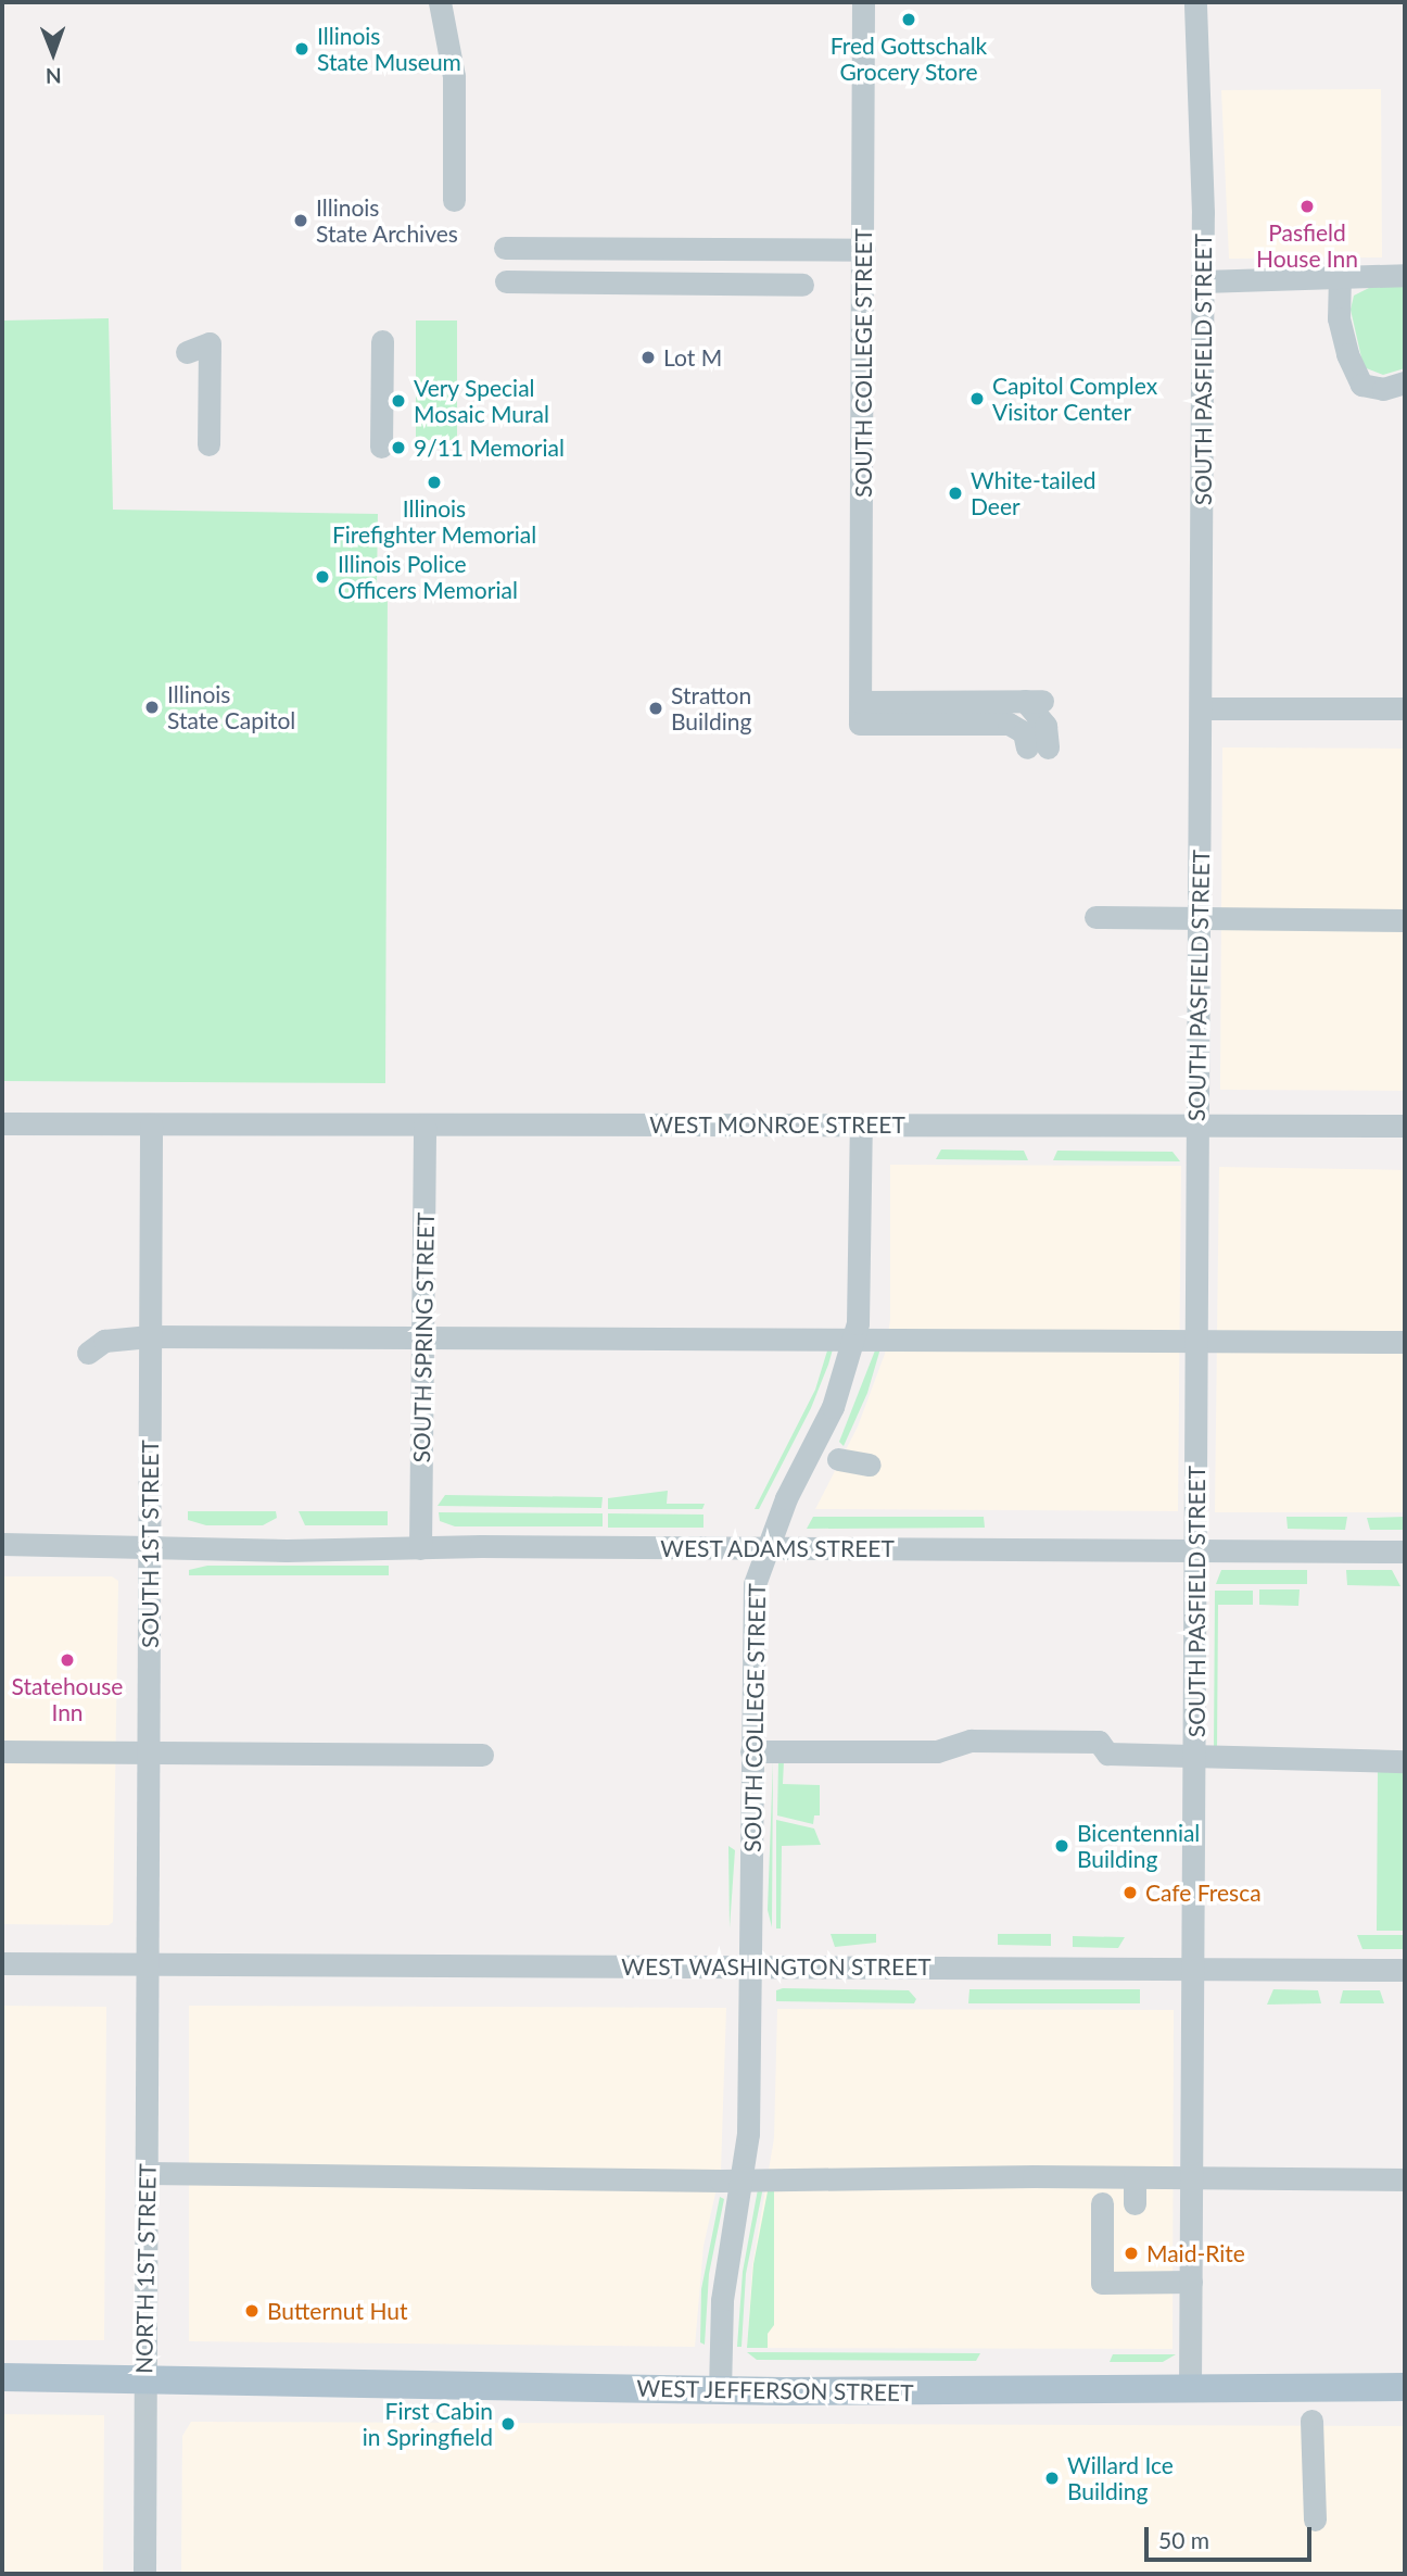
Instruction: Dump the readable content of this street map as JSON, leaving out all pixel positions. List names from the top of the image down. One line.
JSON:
{"streets":{"main road":["WEST JEFFERSON STREET"],"street":["SOUTH COLLEGE STREET","SOUTH PASFIELD STREET","WEST MONROE STREET","SOUTH SPRING STREET","SOUTH 1ST STREET","WEST ADAMS STREET","WEST WASHINGTON STREET","NORTH 1ST STREET"]},"crossings":[["SOUTH COLLEGE STREET","WEST MONROE STREET"],["SOUTH COLLEGE STREET","WEST ADAMS STREET"],["SOUTH COLLEGE STREET","WEST WASHINGTON STREET"],["SOUTH COLLEGE STREET","WEST JEFFERSON STREET"],["SOUTH PASFIELD STREET","WEST MONROE STREET"],["SOUTH PASFIELD STREET","WEST ADAMS STREET"],["SOUTH PASFIELD STREET","WEST WASHINGTON STREET"],["SOUTH PASFIELD STREET","WEST JEFFERSON STREET"],["WEST MONROE STREET","SOUTH SPRING STREET"],["WEST MONROE STREET","SOUTH 1ST STREET"],["SOUTH SPRING STREET","WEST ADAMS STREET"],["SOUTH 1ST STREET","WEST ADAMS STREET"],["SOUTH 1ST STREET","WEST WASHINGTON STREET"],["SOUTH 1ST STREET","NORTH 1ST STREET"],["WEST WASHINGTON STREET","NORTH 1ST STREET"],["NORTH 1ST STREET","WEST JEFFERSON STREET"]],"places":["Fred Gottschalk Grocery Store","Illinois State Museum","Pasfield House Inn","Illinois State Archives","Lot M","Capitol Complex Visitor Center","Very Special Mosaic Mural","9/11 Memorial","Illinois Firefighter Memorial","White-tailed Deer","Illinois Police Officers Memorial","Illinois State Capitol","Stratton Building","Statehouse Inn","Bicentennial Building","Cafe Fresca","Maid-Rite","Butternut Hut","First Cabin in Springfield","Willard Ice Building"],"scale_bar":"50 m","north":"bottom"}
